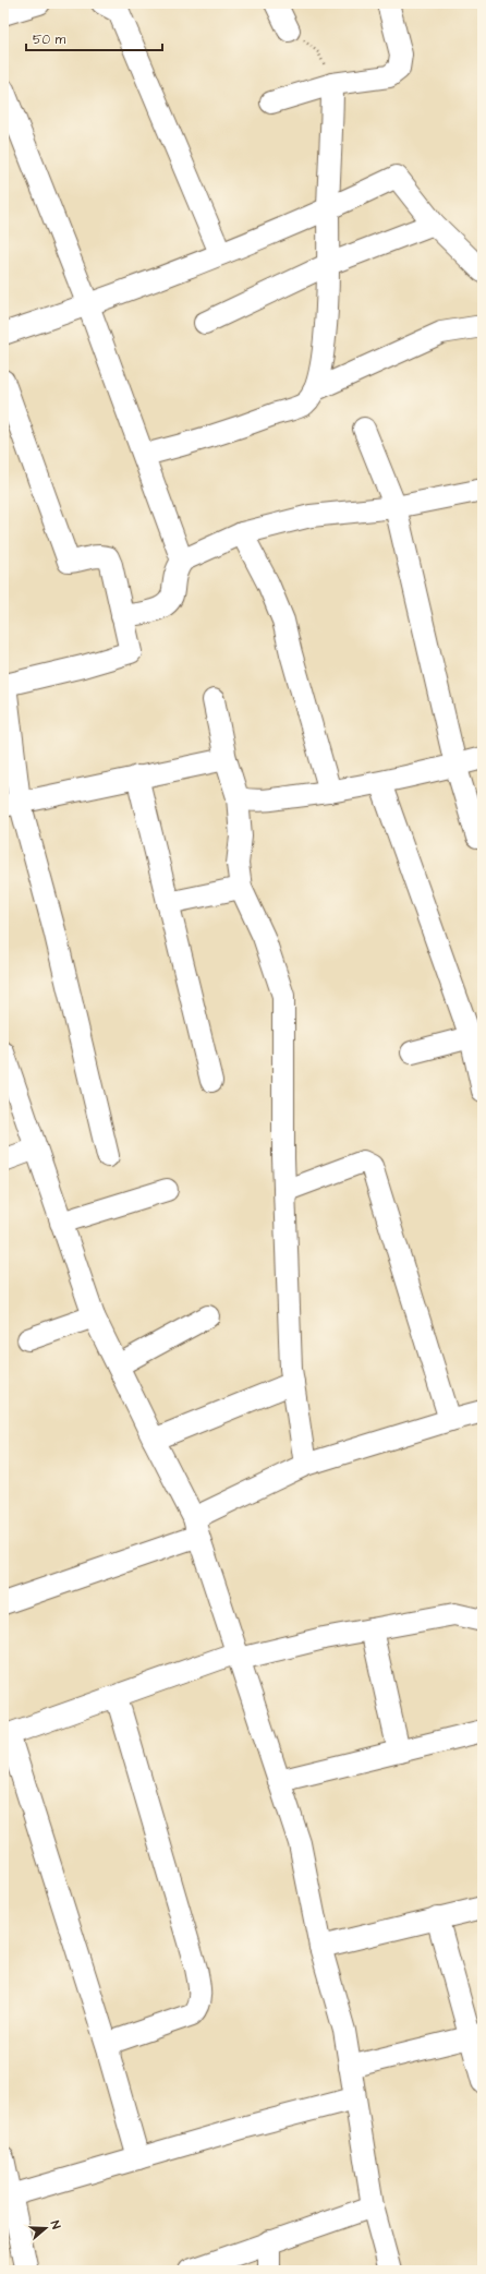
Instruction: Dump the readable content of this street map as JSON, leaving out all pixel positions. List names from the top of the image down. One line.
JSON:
{"scale_bar":"50 m","north":"right"}
